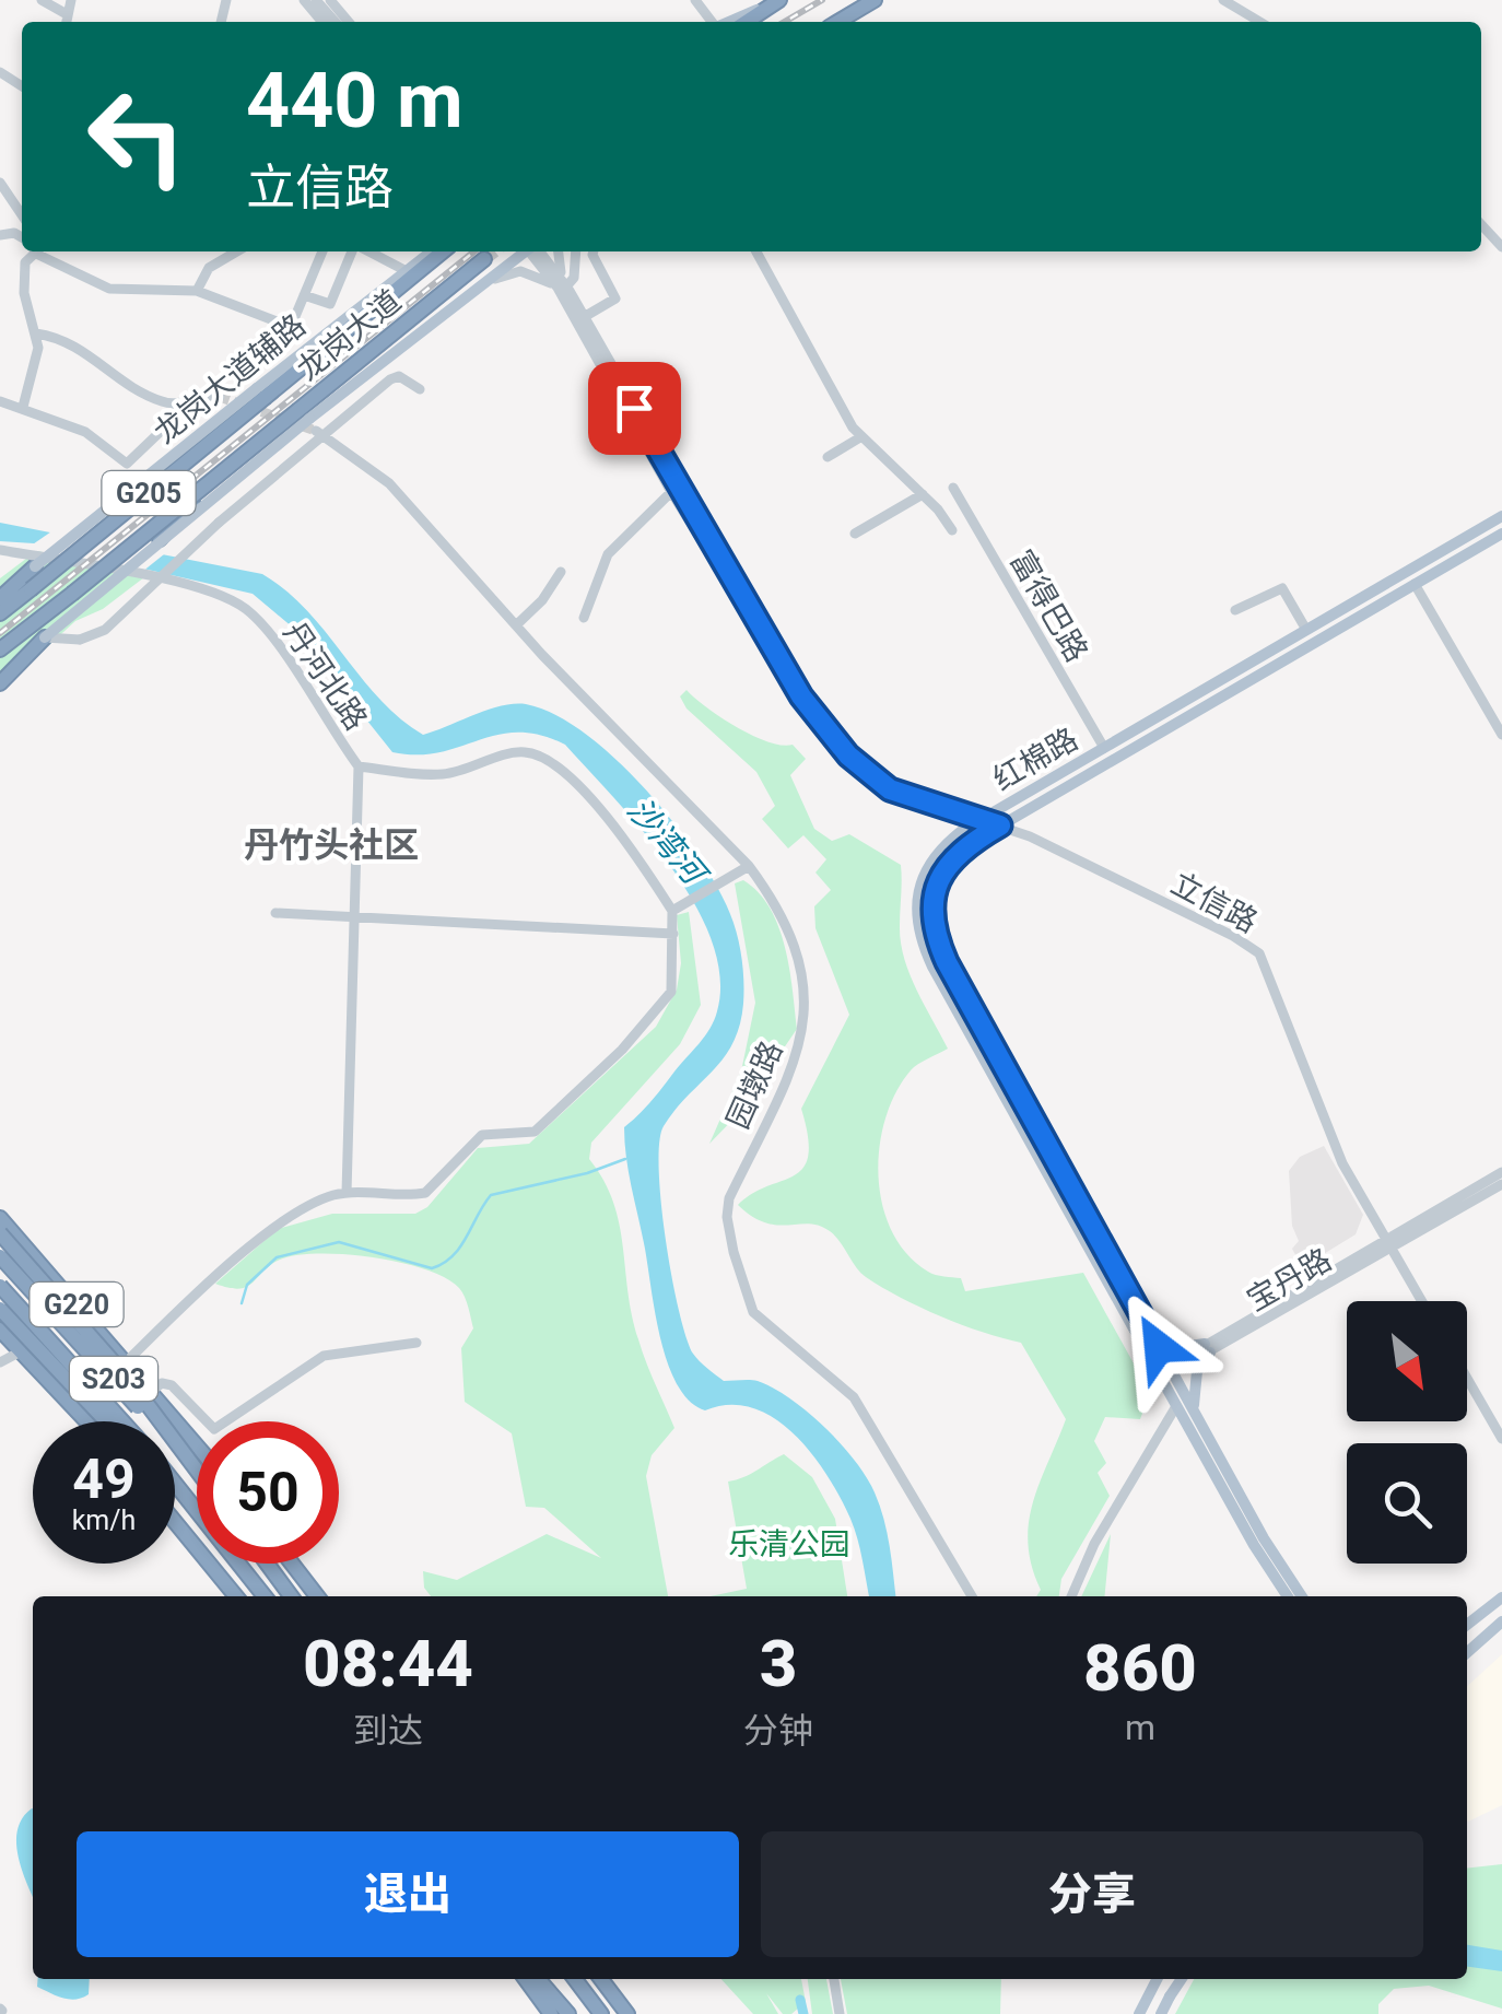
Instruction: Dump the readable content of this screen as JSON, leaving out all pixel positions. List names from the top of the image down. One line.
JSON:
{"streets":{"highway":["龙岗大道","G205","G220","S203"],"main road":["龙岗大道辅路","红棉路"],"street":["富得巴路","丹河北路","立信路","园墩路","宝丹路"]},"crossings":[["龙岗大道","龙岗大道辅路"],["龙岗大道","G205"],["龙岗大道","园墩路"],["龙岗大道辅路","G205"],["G205","园墩路"],["富得巴路","红棉路"],["红棉路","立信路"],["红棉路","宝丹路"],["立信路","宝丹路"]],"districts":["丹竹头社区"],"water":["沙湾河"],"parks":["乐清公园"],"north":"bottom right","page":{"turn":["440 m","立信路"],"speed":"49 km/h","limit":"50","eta":["08:44","到达","3","分钟","860","m"],"buttons":["退出","分享"]}}
